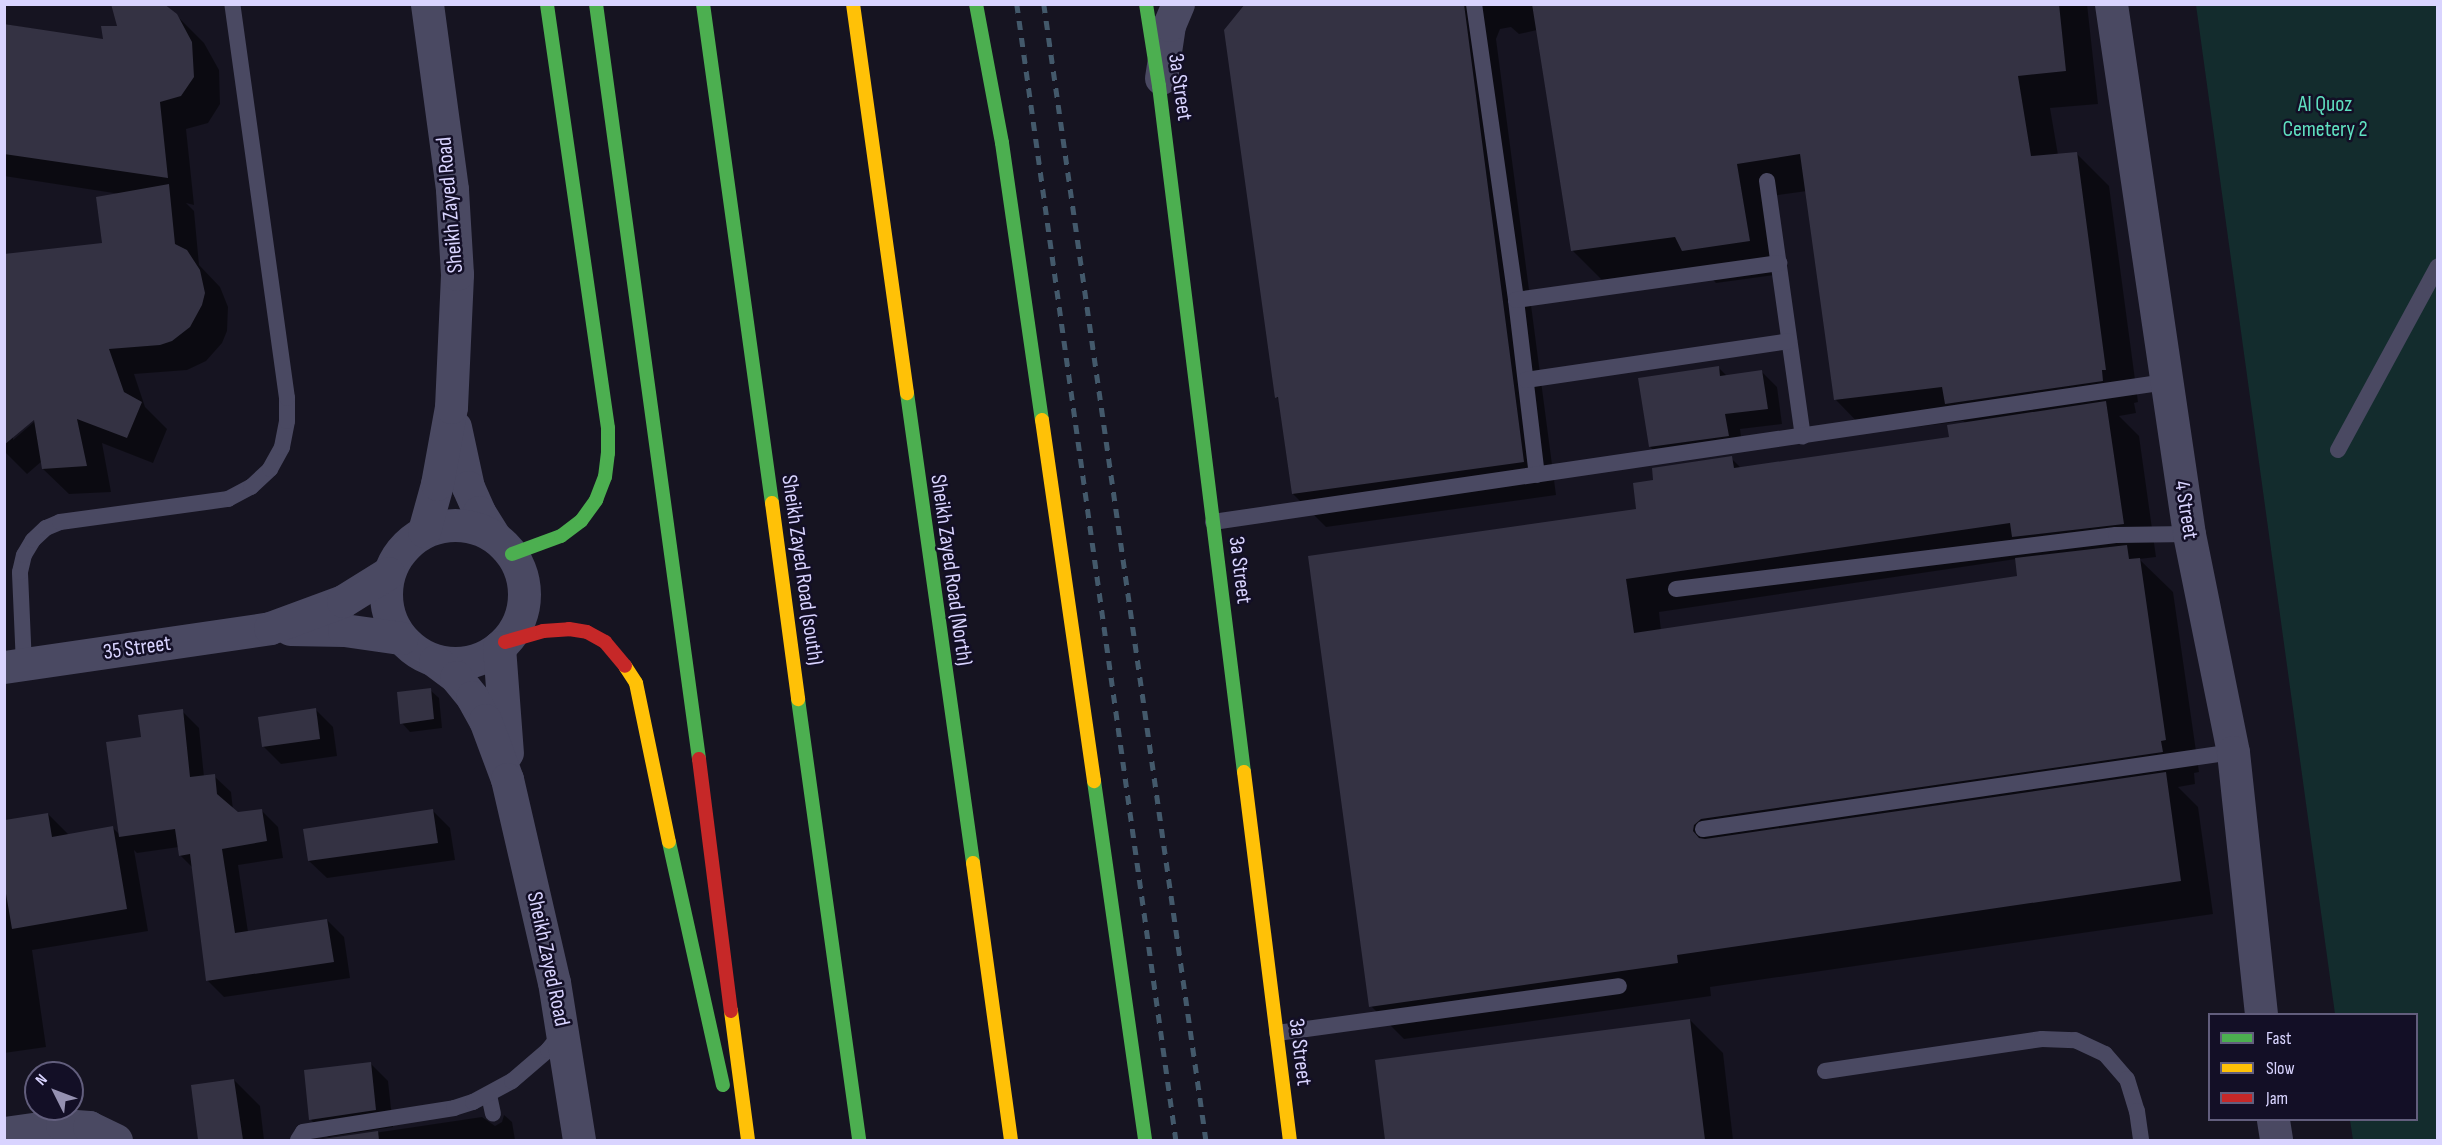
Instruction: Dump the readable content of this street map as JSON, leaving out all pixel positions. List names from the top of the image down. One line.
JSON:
{"streets":{"main road":["3a Street","Sheikh Zayed Road (south)","Sheikh Zayed Road (North)"],"street":["Sheikh Zayed Road","4 Street","35 Street"]},"crossings":[["Sheikh Zayed Road","35 Street"]],"parks":["Al Quoz Cemetery 2"],"legend":["Fast","Slow","Jam"],"north":"top left"}
